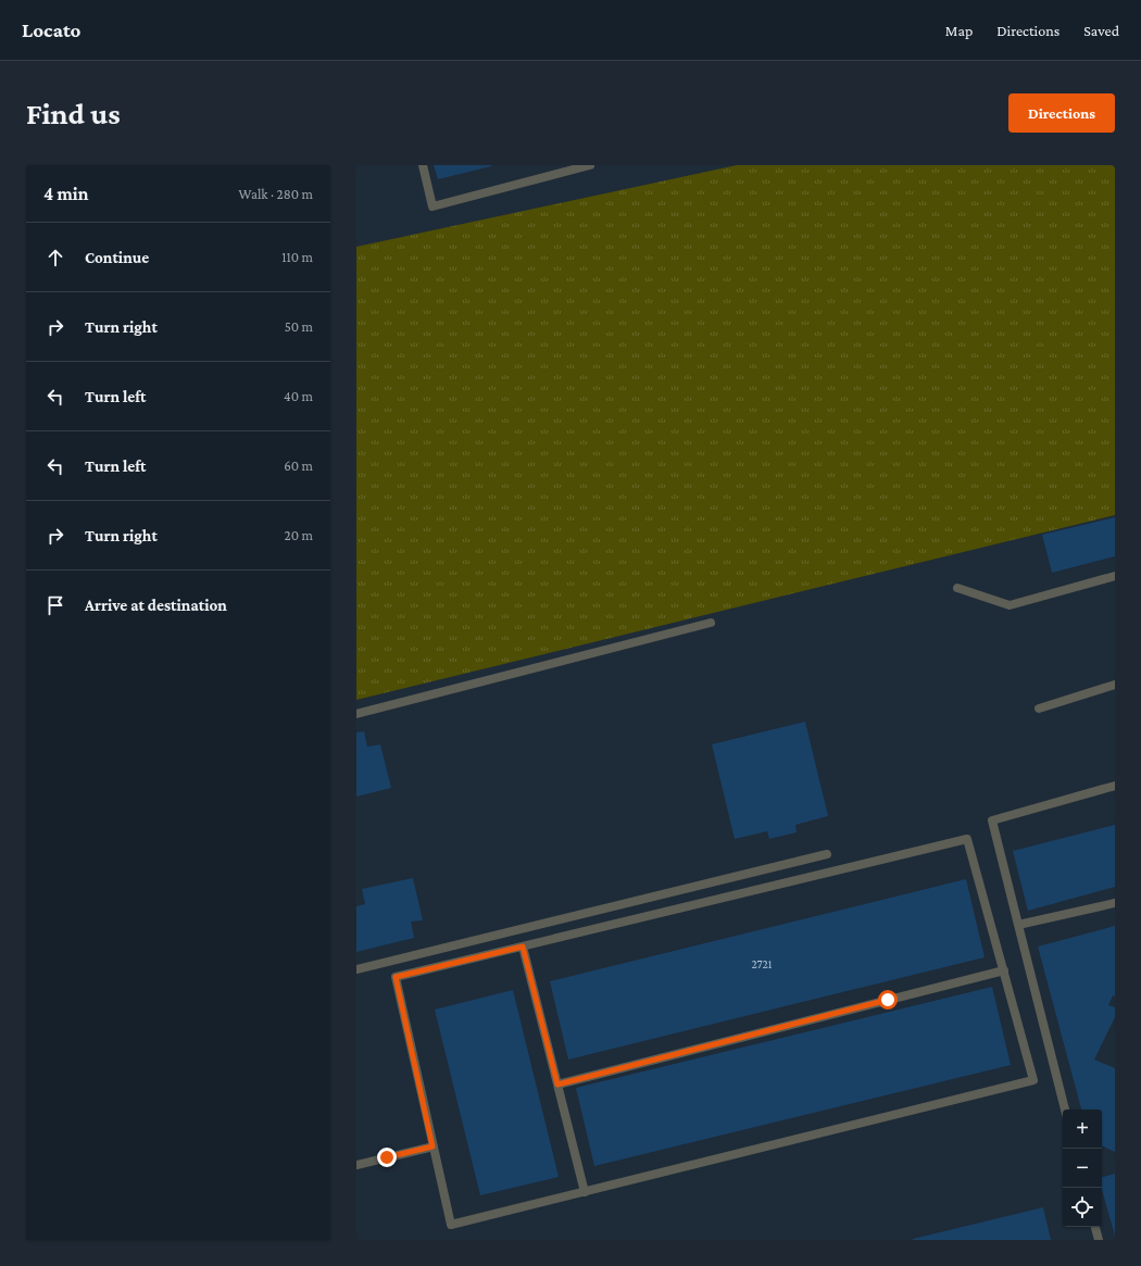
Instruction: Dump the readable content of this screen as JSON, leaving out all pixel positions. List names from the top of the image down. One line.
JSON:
{"house_numbers":["2721"],"page":{"header":"Locato","nav":["Map","Directions","Saved"],"buttons":"Directions","title":"Find us","heading":["4 min","Walk · 280 m"],"list":[["Continue","110 m"],["Turn right","50 m"],["Turn left","40 m"],["Turn left","60 m"],["Turn right","20 m"],"Arrive at destination"],"map_buttons":["+","−"]}}
